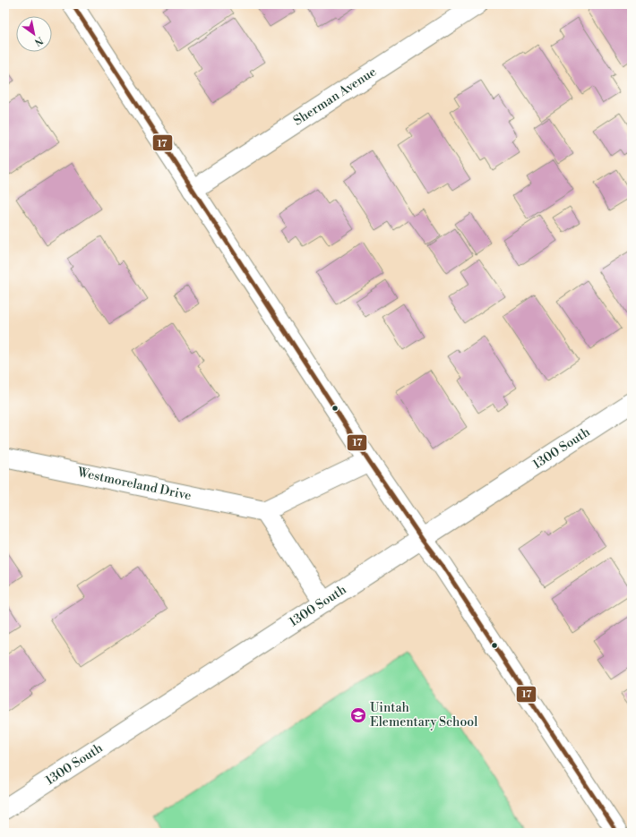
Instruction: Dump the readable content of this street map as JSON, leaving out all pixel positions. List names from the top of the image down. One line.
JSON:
{"streets":{"street":["Sherman Avenue","1300 South","Westmoreland Drive"]},"places":{"school or university":["Uintah Elementary School"]},"lines":["transit line 17"],"north":"bottom right"}
